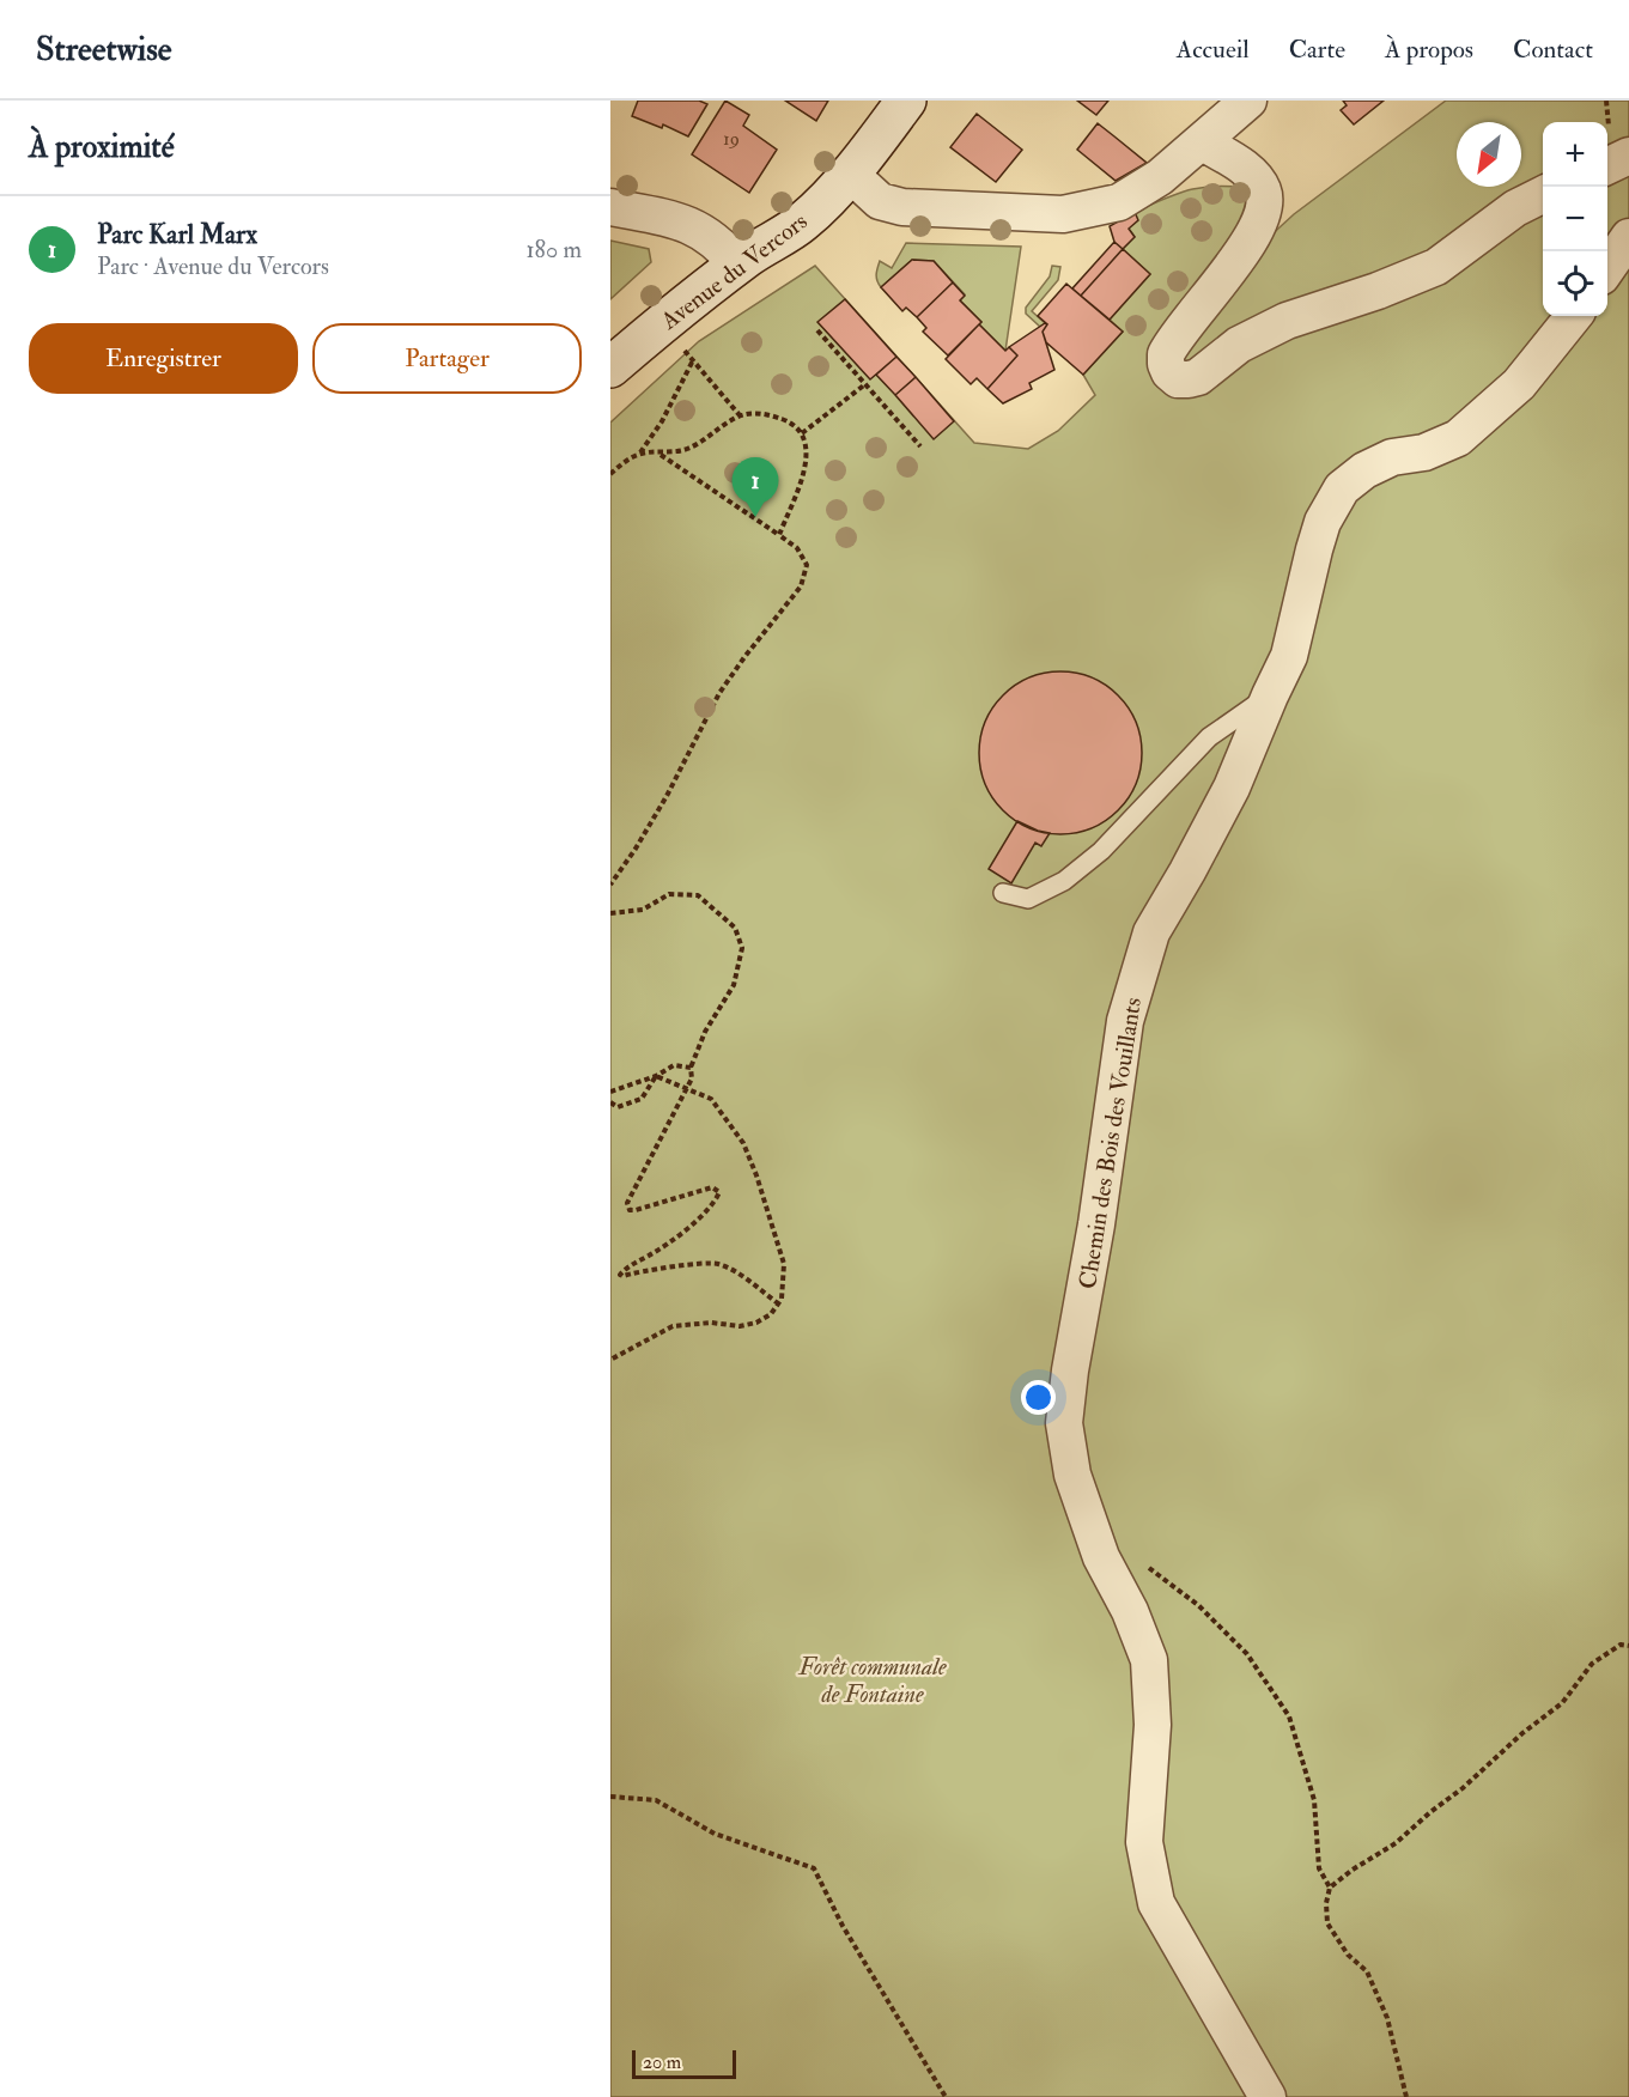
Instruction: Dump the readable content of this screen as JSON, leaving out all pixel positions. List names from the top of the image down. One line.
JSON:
{"streets":{"street":["Avenue du Vercors","Chemin des Bois des Vouillants"]},"parks":["Forêt communale de Fontaine"],"house_numbers":["19"],"scale_bar":"20 m","north":"bottom left","page":{"header":"Streetwise","nav":["Accueil","Carte","À propos","Contact"],"heading":"À proximité","map_buttons":["+","−"],"list":[{"mark":"1","name":"Parc Karl Marx","note":"Parc · Avenue du Vercors","value":"180 m"}],"buttons":["Enregistrer","Partager"],"pins":"1","scale":"20 m"}}
